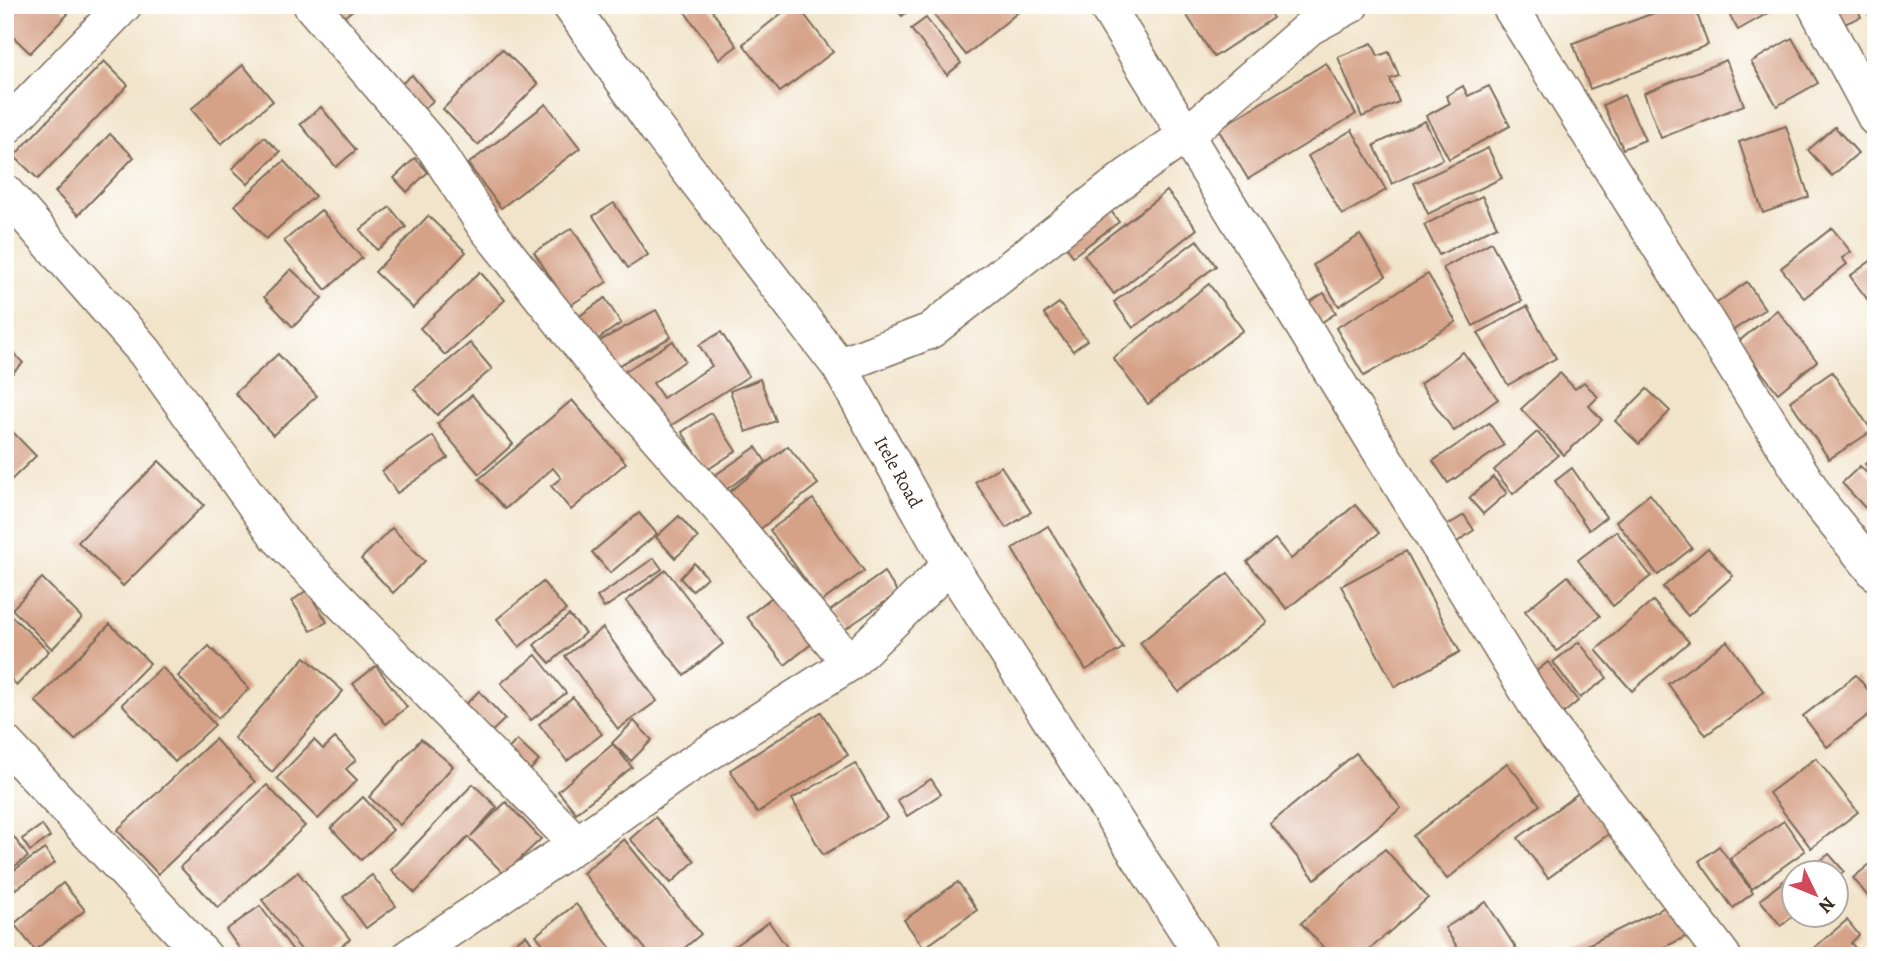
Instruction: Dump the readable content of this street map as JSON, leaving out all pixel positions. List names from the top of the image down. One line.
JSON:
{"streets":{"street":["Itele Road"]},"north":"bottom right"}
